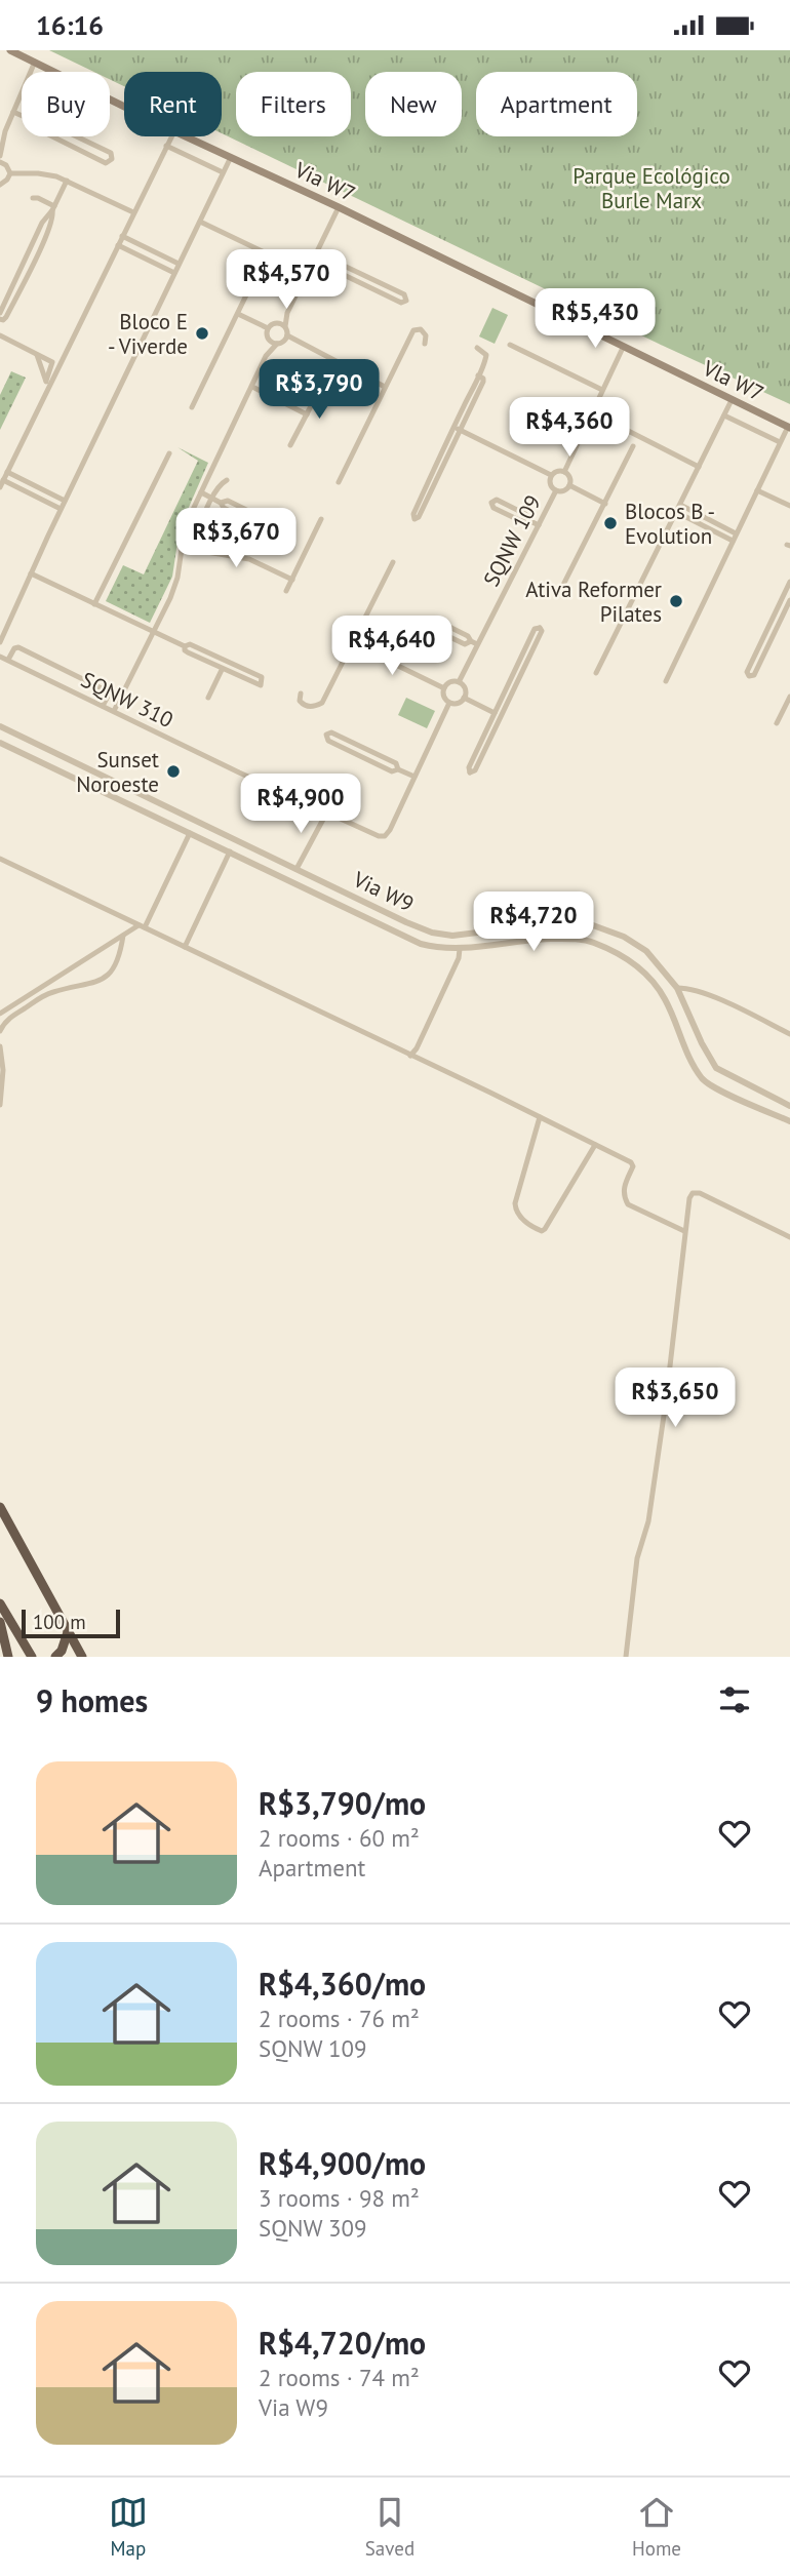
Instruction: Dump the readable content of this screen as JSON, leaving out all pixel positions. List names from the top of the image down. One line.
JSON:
{"streets":{"main road":["Via W7","Vla W7"],"street":["SQNW 109","SQNW 310","Via W9"]},"crossings":[["Via W7","Vla W7"]],"parks":["Parque Ecológico Burle Marx"],"places":["Bloco E - Viverde","Blocos B - Evolution","Ativa Reformer Pilates","Sunset Noroeste"],"scale_bar":"100 m","page":{"status":"16:16","chip":["Buy","Rent","Filters","New","Apartment"],"price":["R$4,570","R$5,430","R$3,790","R$4,360","R$3,670","R$4,640","R$4,900","R$4,720","R$3,650"],"scale":"100 m","heading":"9 homes","list":[{"name":"R$3,790/mo","note":"2 rooms · 60 m² · Apartment"},{"name":"R$4,360/mo","note":"2 rooms · 76 m² · SQNW 109"},{"name":"R$4,900/mo","note":"3 rooms · 98 m² · SQNW 309"},{"name":"R$4,720/mo","note":"2 rooms · 74 m² · Via W9"}],"tabs":["Map","Saved","Home"]}}
